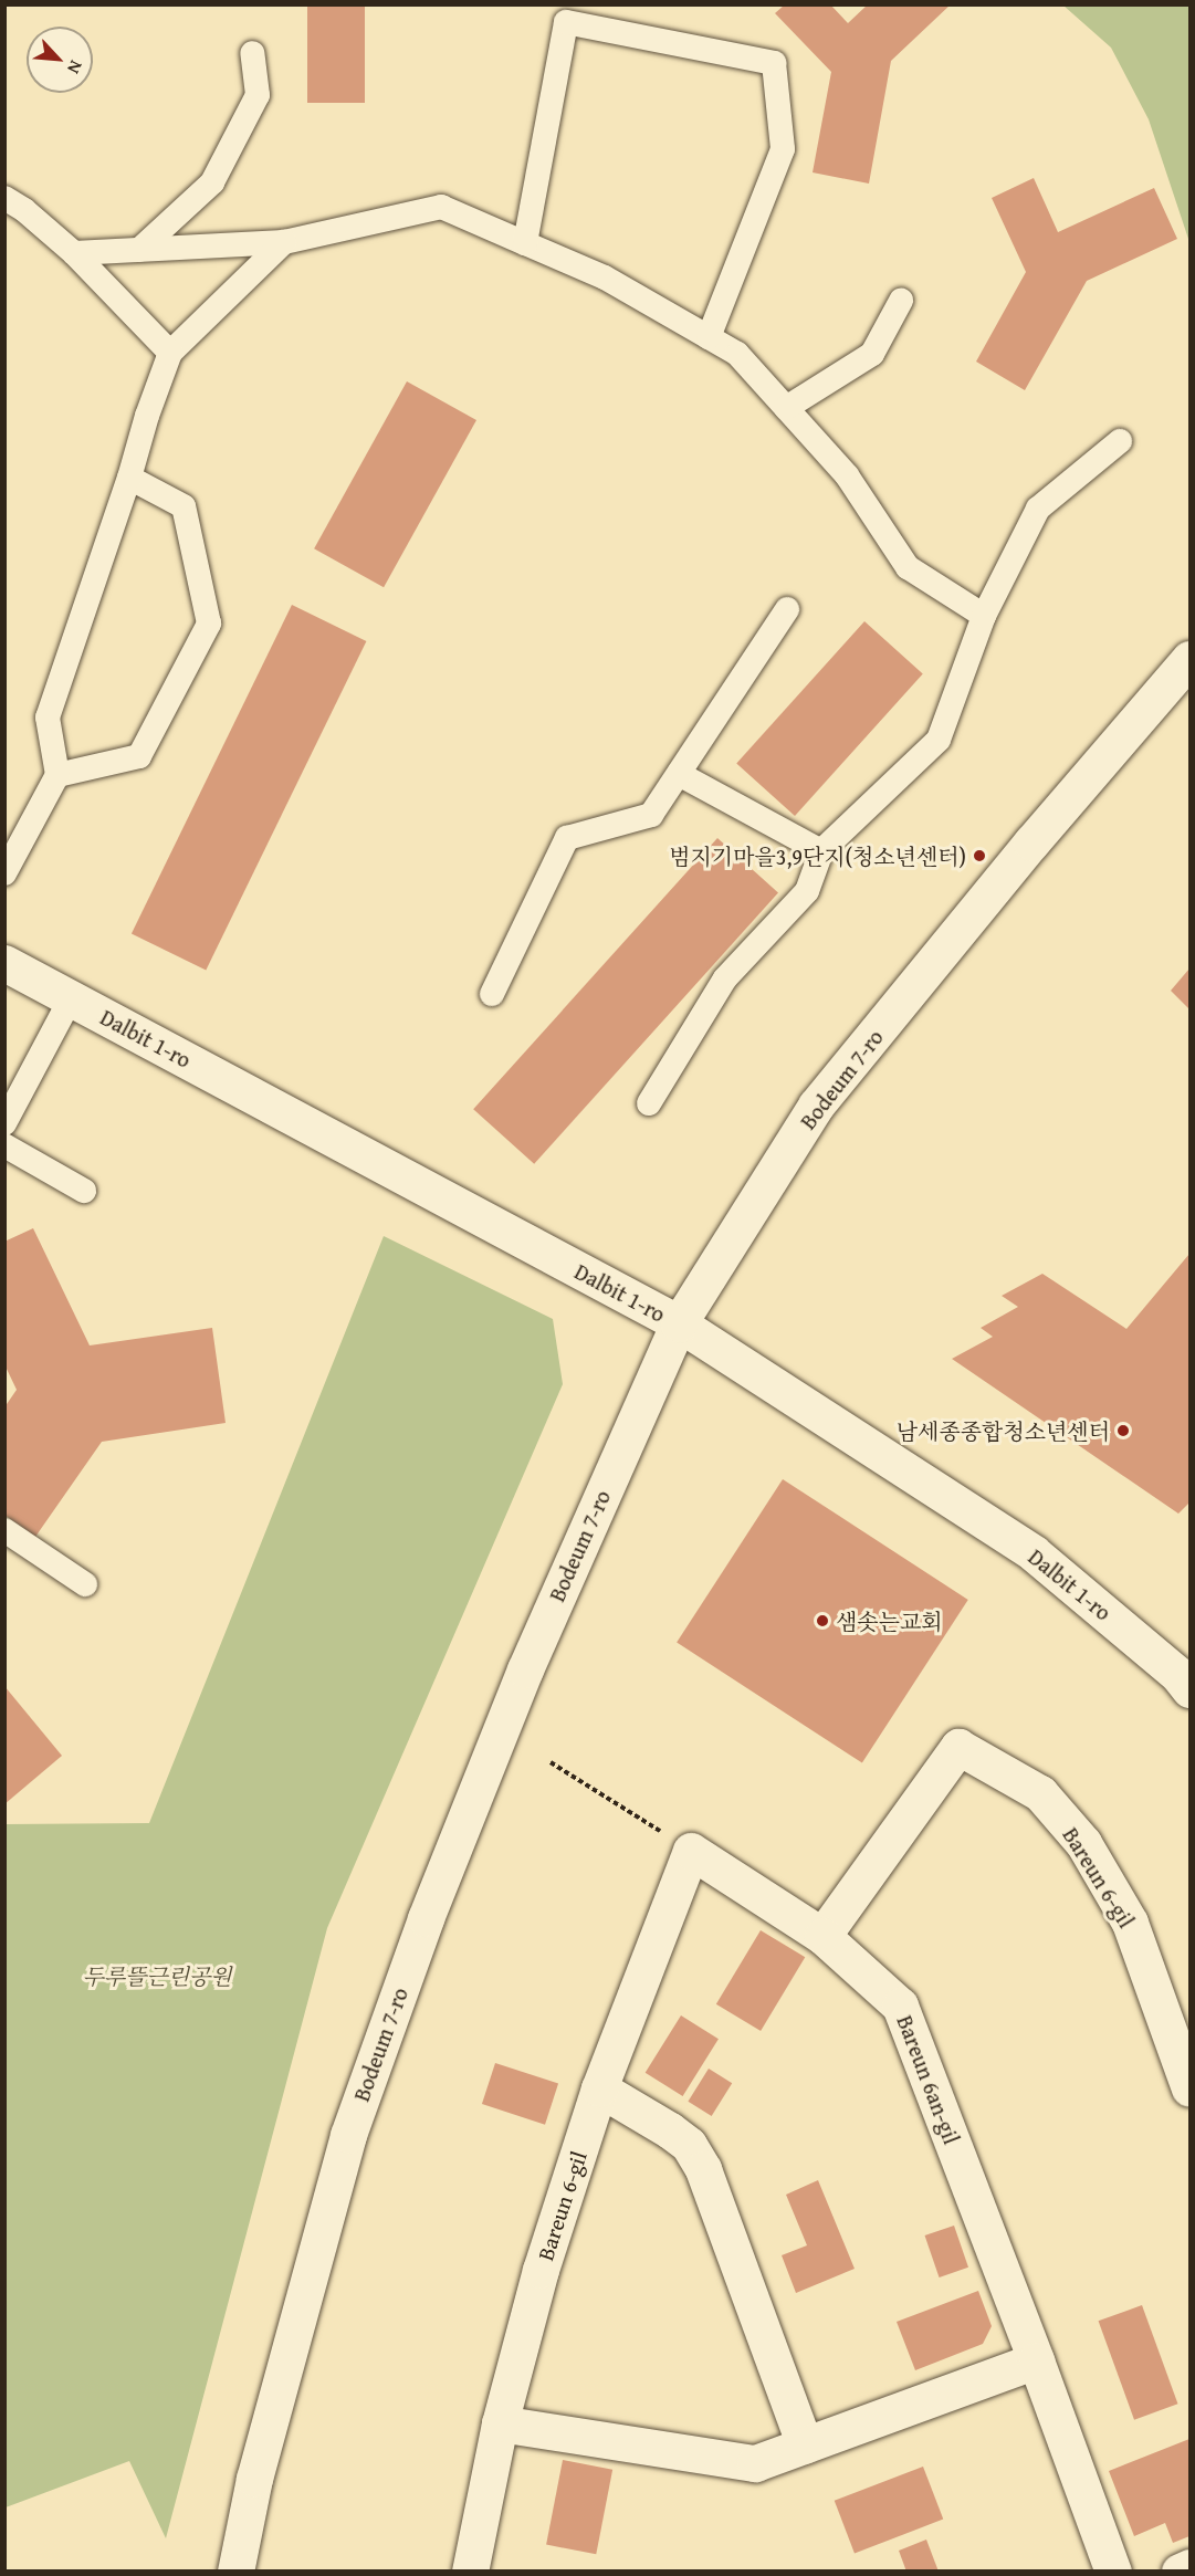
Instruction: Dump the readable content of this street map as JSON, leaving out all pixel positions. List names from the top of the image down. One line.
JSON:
{"streets":{"street":["Dalbit 1-ro","Bodeum 7-ro","Bareun 6-gil","Bareun 6an-gil"]},"crossings":[["Dalbit 1-ro","Bodeum 7-ro"],["Bareun 6-gil","Bareun 6an-gil"]],"parks":["두루뜰근린공원"],"places":["범지기마을3,9단지(청소년센터)","남세종종합청소년센터","샘솟는교회"],"north":"bottom right"}
